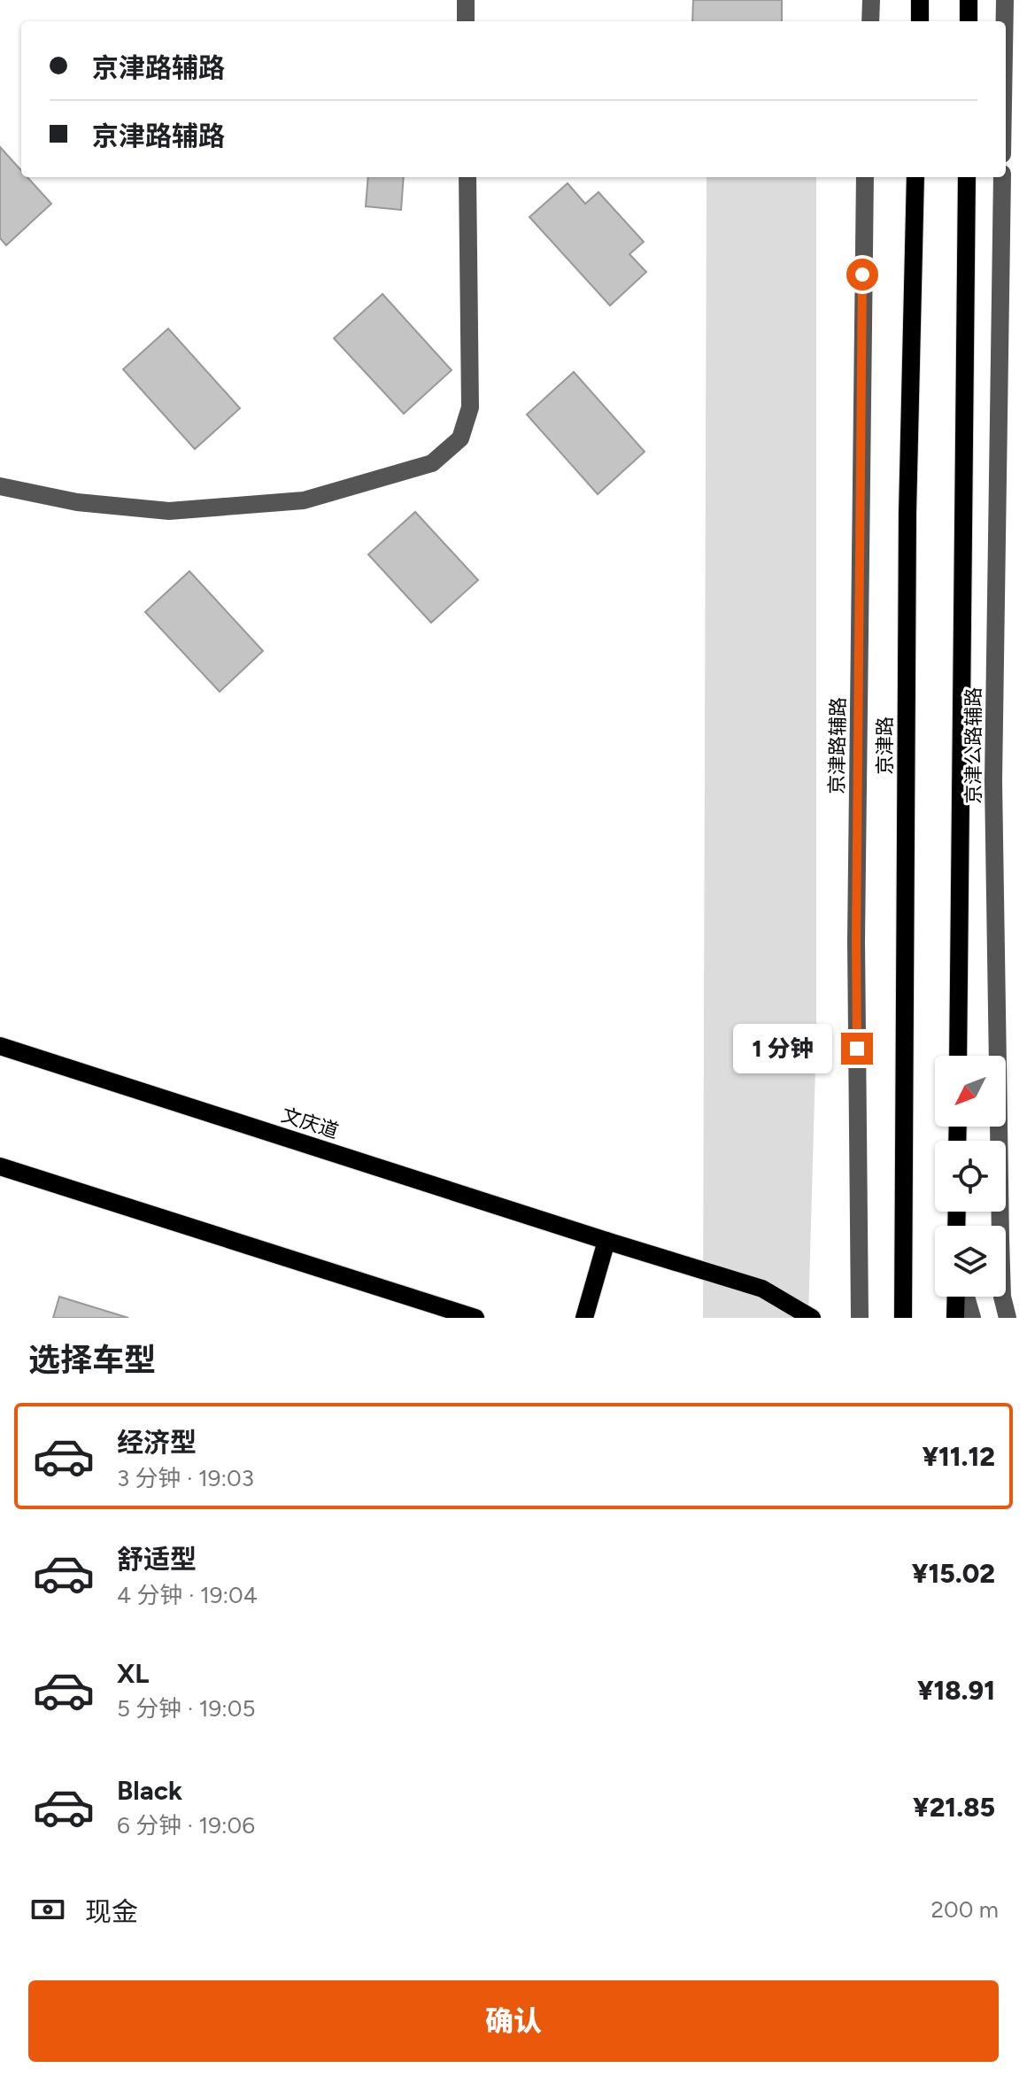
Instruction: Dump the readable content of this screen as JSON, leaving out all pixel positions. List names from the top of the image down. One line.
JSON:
{"streets":{"main road":["京津路","文庆道"],"street":["京津路辅路","京津公路辅路"]},"north":"bottom left","page":{"banner":["京津路辅路","京津路辅路"],"bubble":"1 分钟","heading":"选择车型","list":[{"name":"经济型","note":"3 分钟 · 19:03","value":"¥11.12"},{"name":"舒适型","note":"4 分钟 · 19:04","value":"¥15.02"},{"name":"XL","note":"5 分钟 · 19:05","value":"¥18.91"},{"name":"Black","note":"6 分钟 · 19:06","value":"¥21.85"}],"pay":["现金","200 m"],"buttons":"确认"}}
